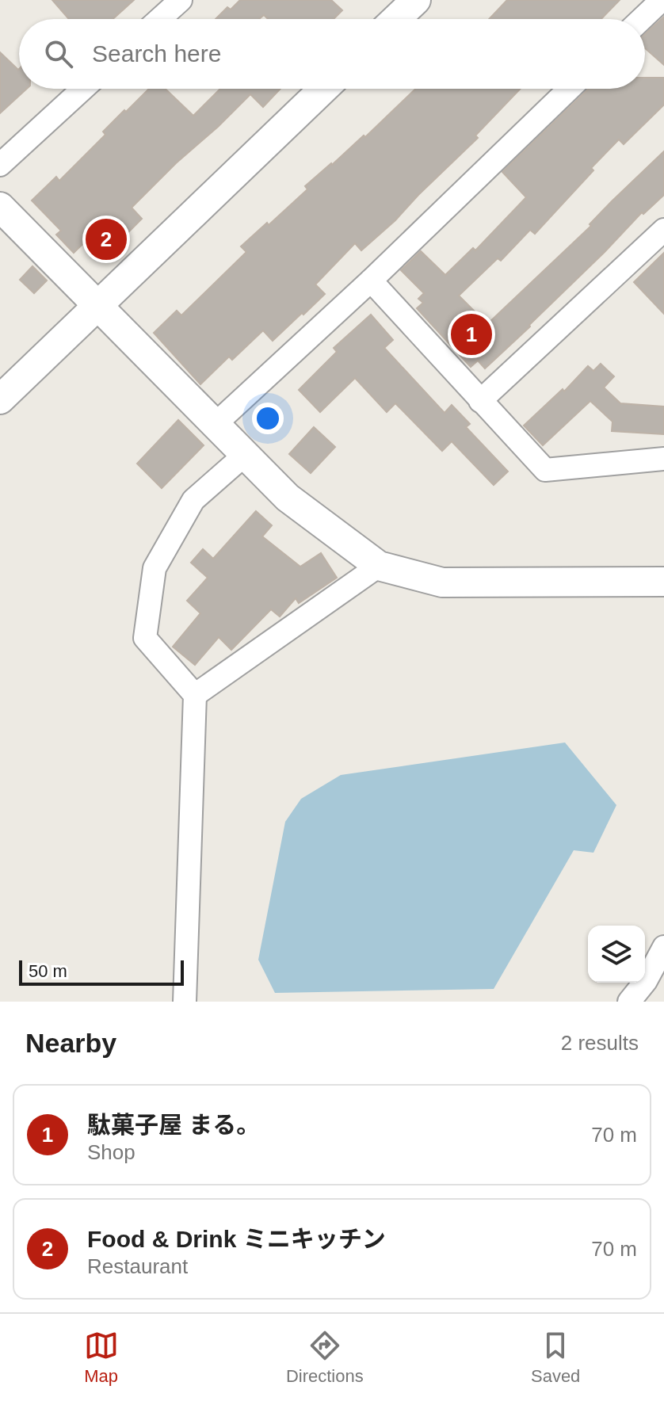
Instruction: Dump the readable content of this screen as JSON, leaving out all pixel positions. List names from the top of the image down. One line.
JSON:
{"scale_bar":"50 m","page":{"search":"Search here","pins":["2","1"],"scale":"50 m","heading":["Nearby","2 results"],"list":[{"mark":"1","name":"駄菓子屋 まる。","note":"Shop","value":"70 m"},{"mark":"2","name":"Food & Drink ミニキッチン","note":"Restaurant","value":"70 m"}],"nav":["Map","Directions","Saved"]}}
